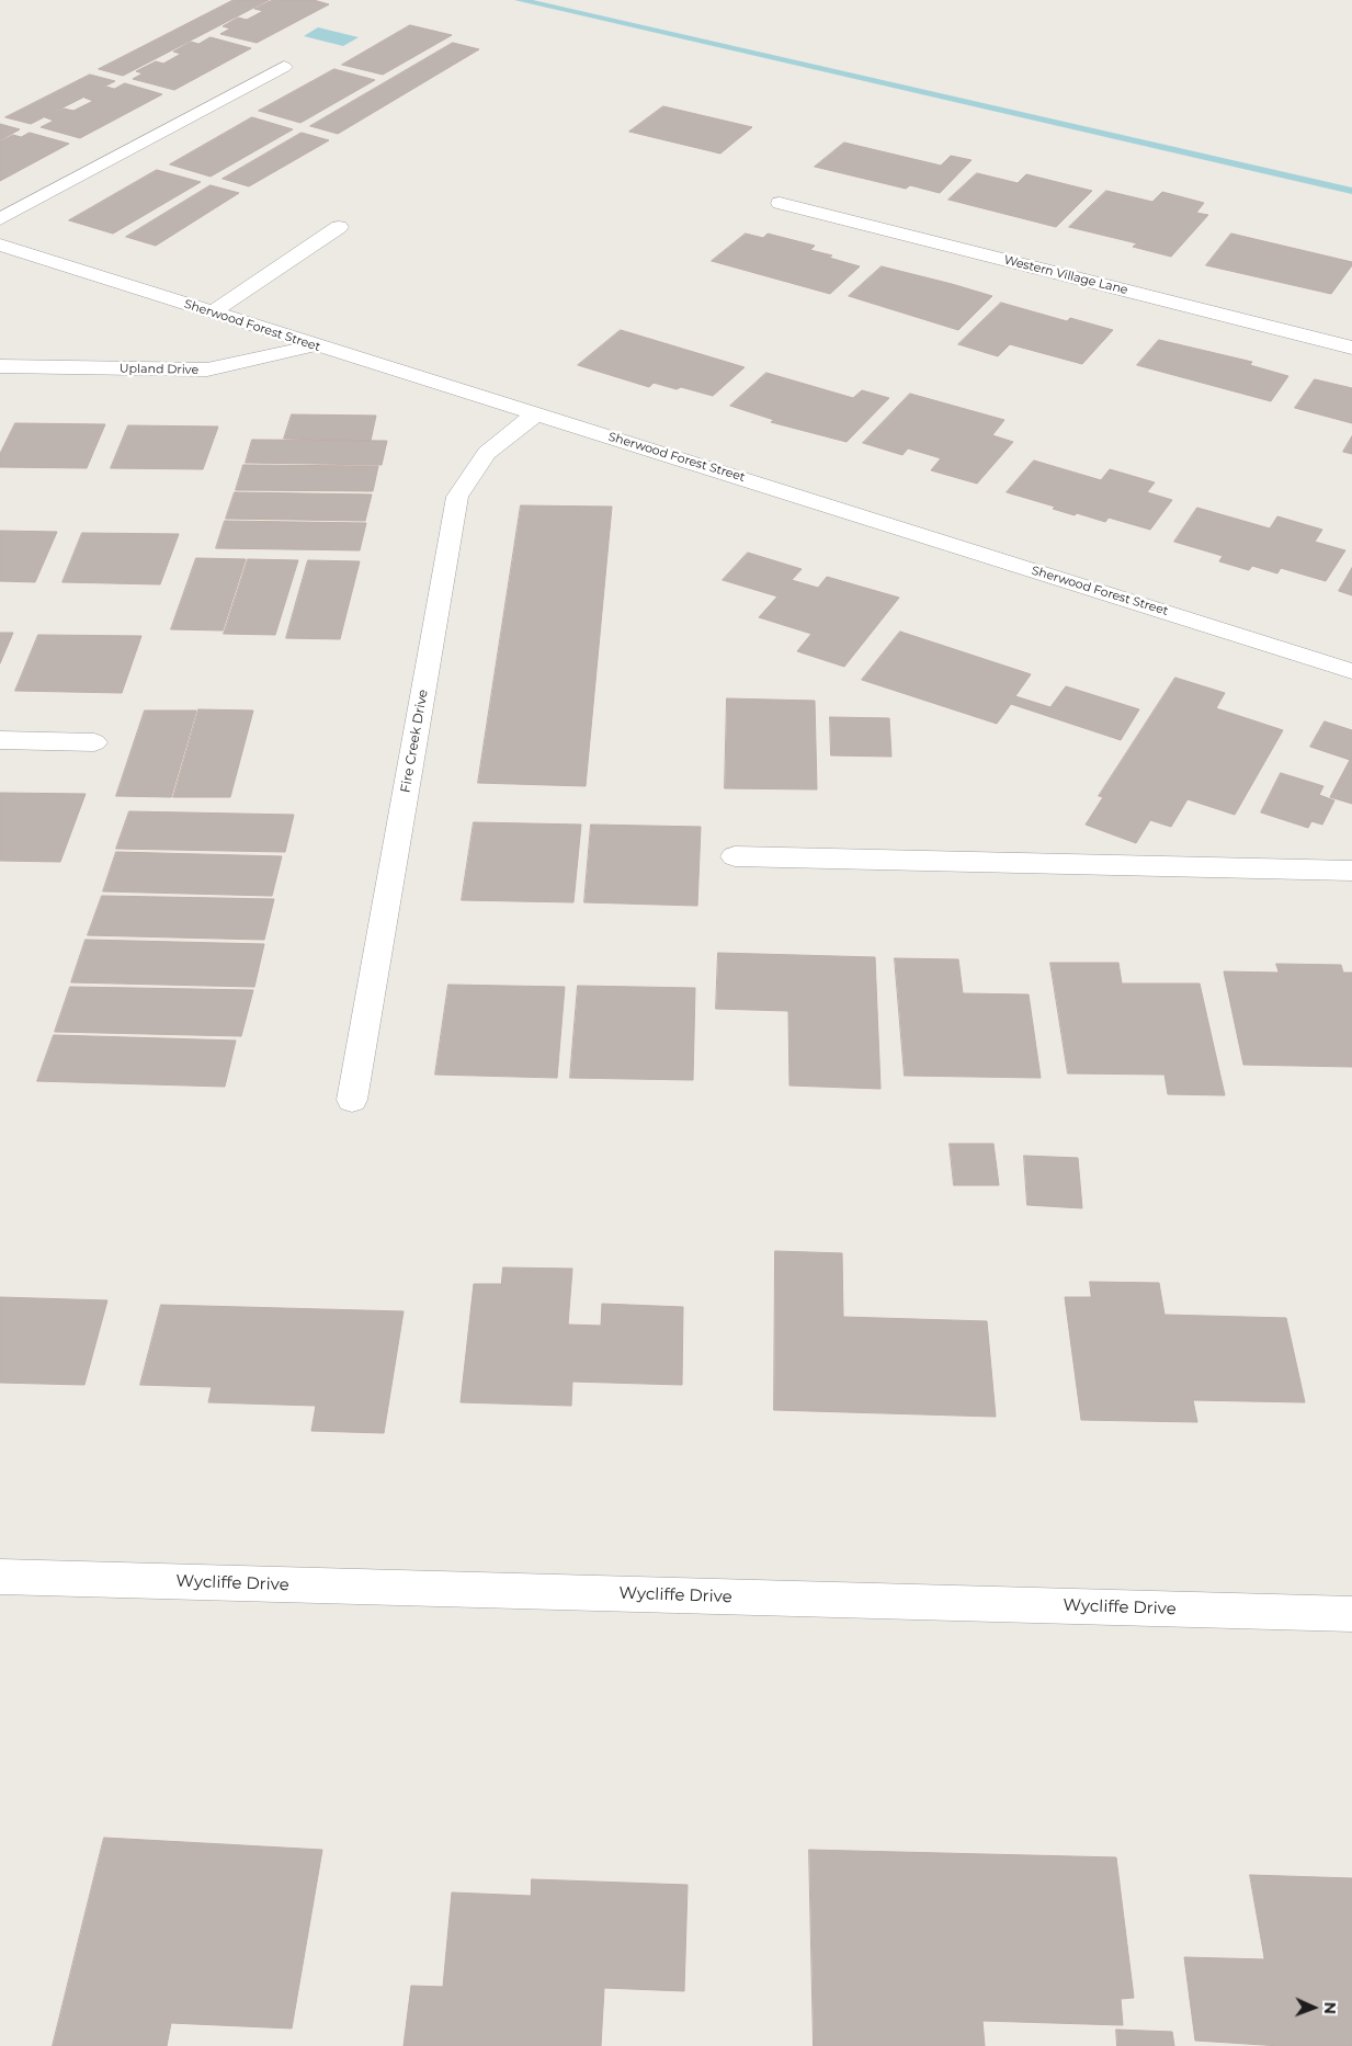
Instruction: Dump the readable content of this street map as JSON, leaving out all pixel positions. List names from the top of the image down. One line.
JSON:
{"streets":{"street":["Western Village Lane","Sherwood Forest Street","Upland Drive","Fire Creek Drive","Wycliffe Drive"]},"crossings":[["Sherwood Forest Street","Upland Drive"],["Sherwood Forest Street","Fire Creek Drive"]],"north":"right"}
